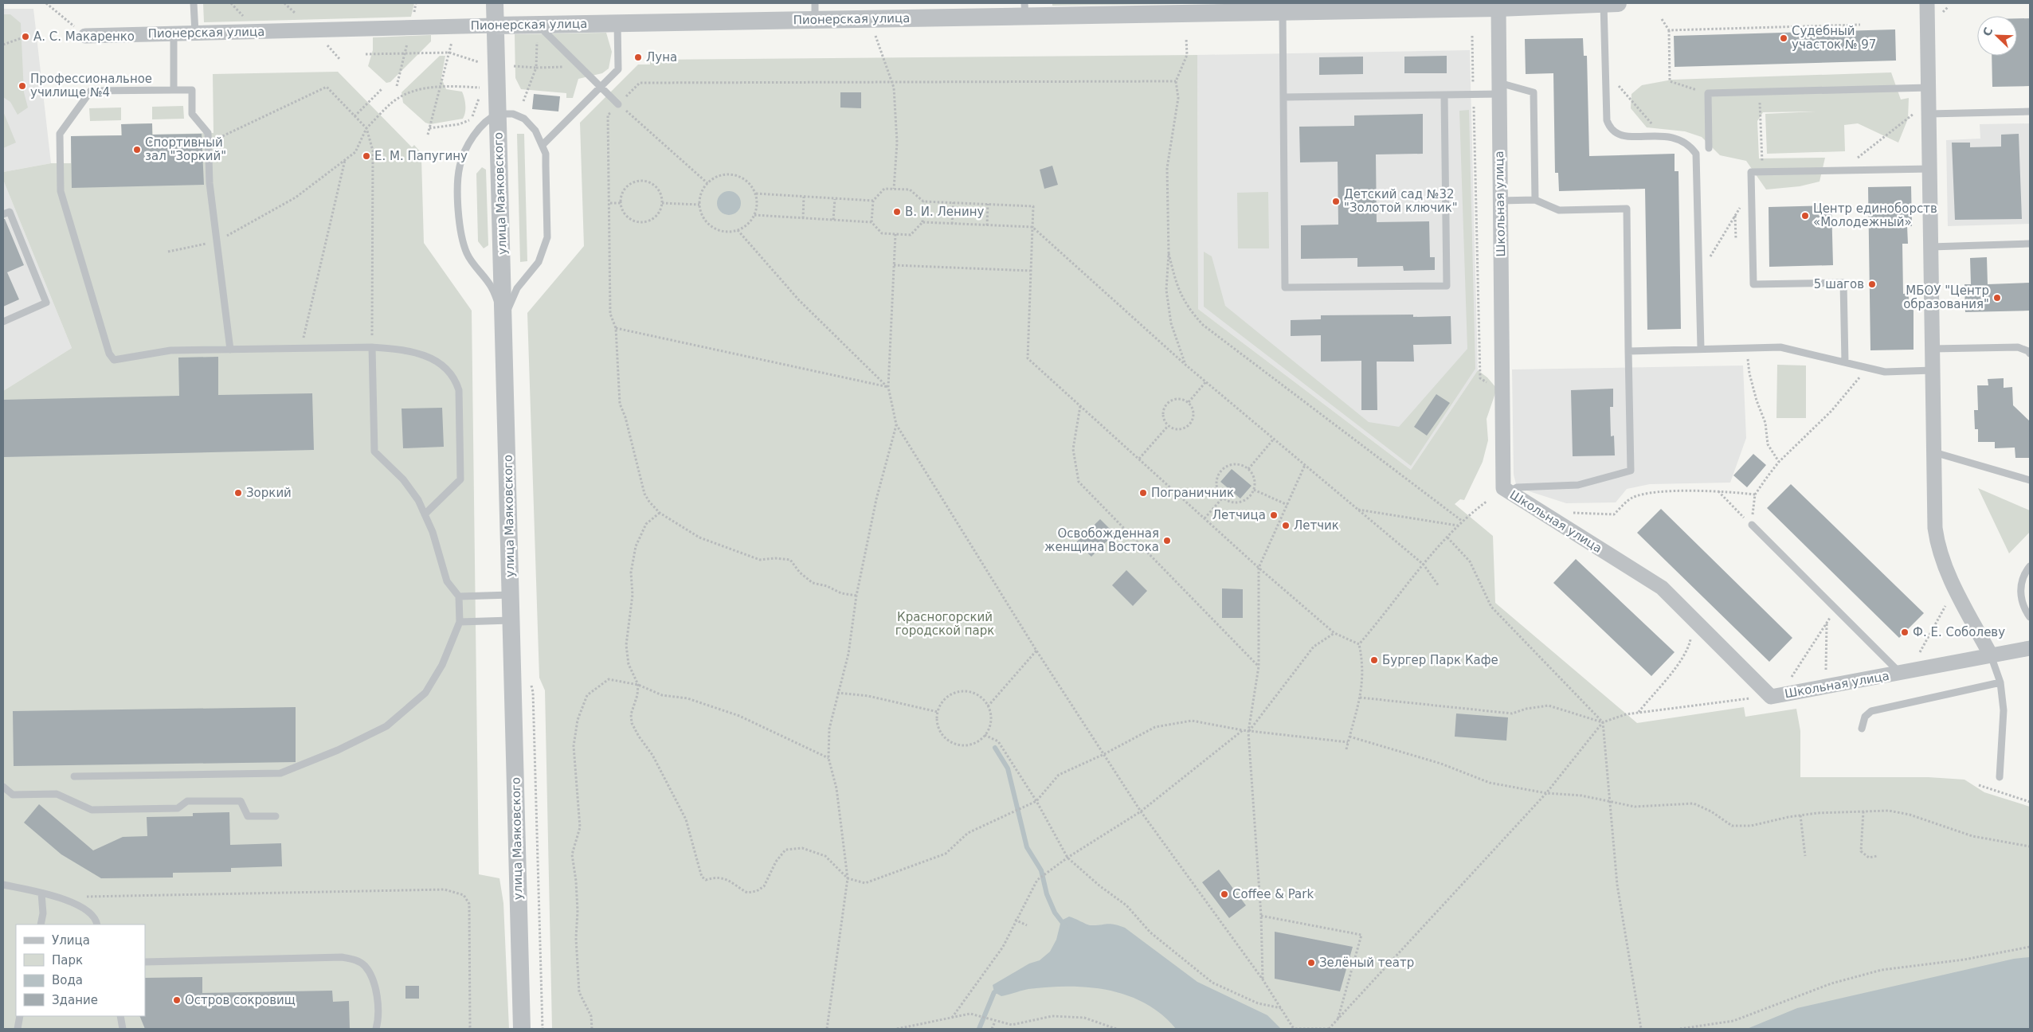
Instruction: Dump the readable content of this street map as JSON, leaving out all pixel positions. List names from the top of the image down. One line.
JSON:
{"streets":{"street":["Пионерская улица","улица Маяковского","Школьная улица"]},"crossings":[["Пионерская улица","улица Маяковского"],["Пионерская улица","Школьная улица"]],"parks":["Красногорский городской парк"],"places":["А. С. Макаренко","Судебный участок № 97","Луна","Профессиональное училище №4","Спортивный зал \"Зоркий\"","Е. М. Папугину","Детский сад №32 \"Золотой ключик\"","В. И. Ленину","Центр единоборств «Молодежный»","5 шагов","МБОУ \"Центр образования\"","Зоркий","Пограничник","Летчица","Летчик","Освобожденная женщина Востока","Ф. Е. Соболеву","Бургер Парк Кафе","Coffee & Park","Зелёный театр","Остров сокровищ"],"legend":["Улица","Парк","Вода","Здание"],"north":"top left"}
